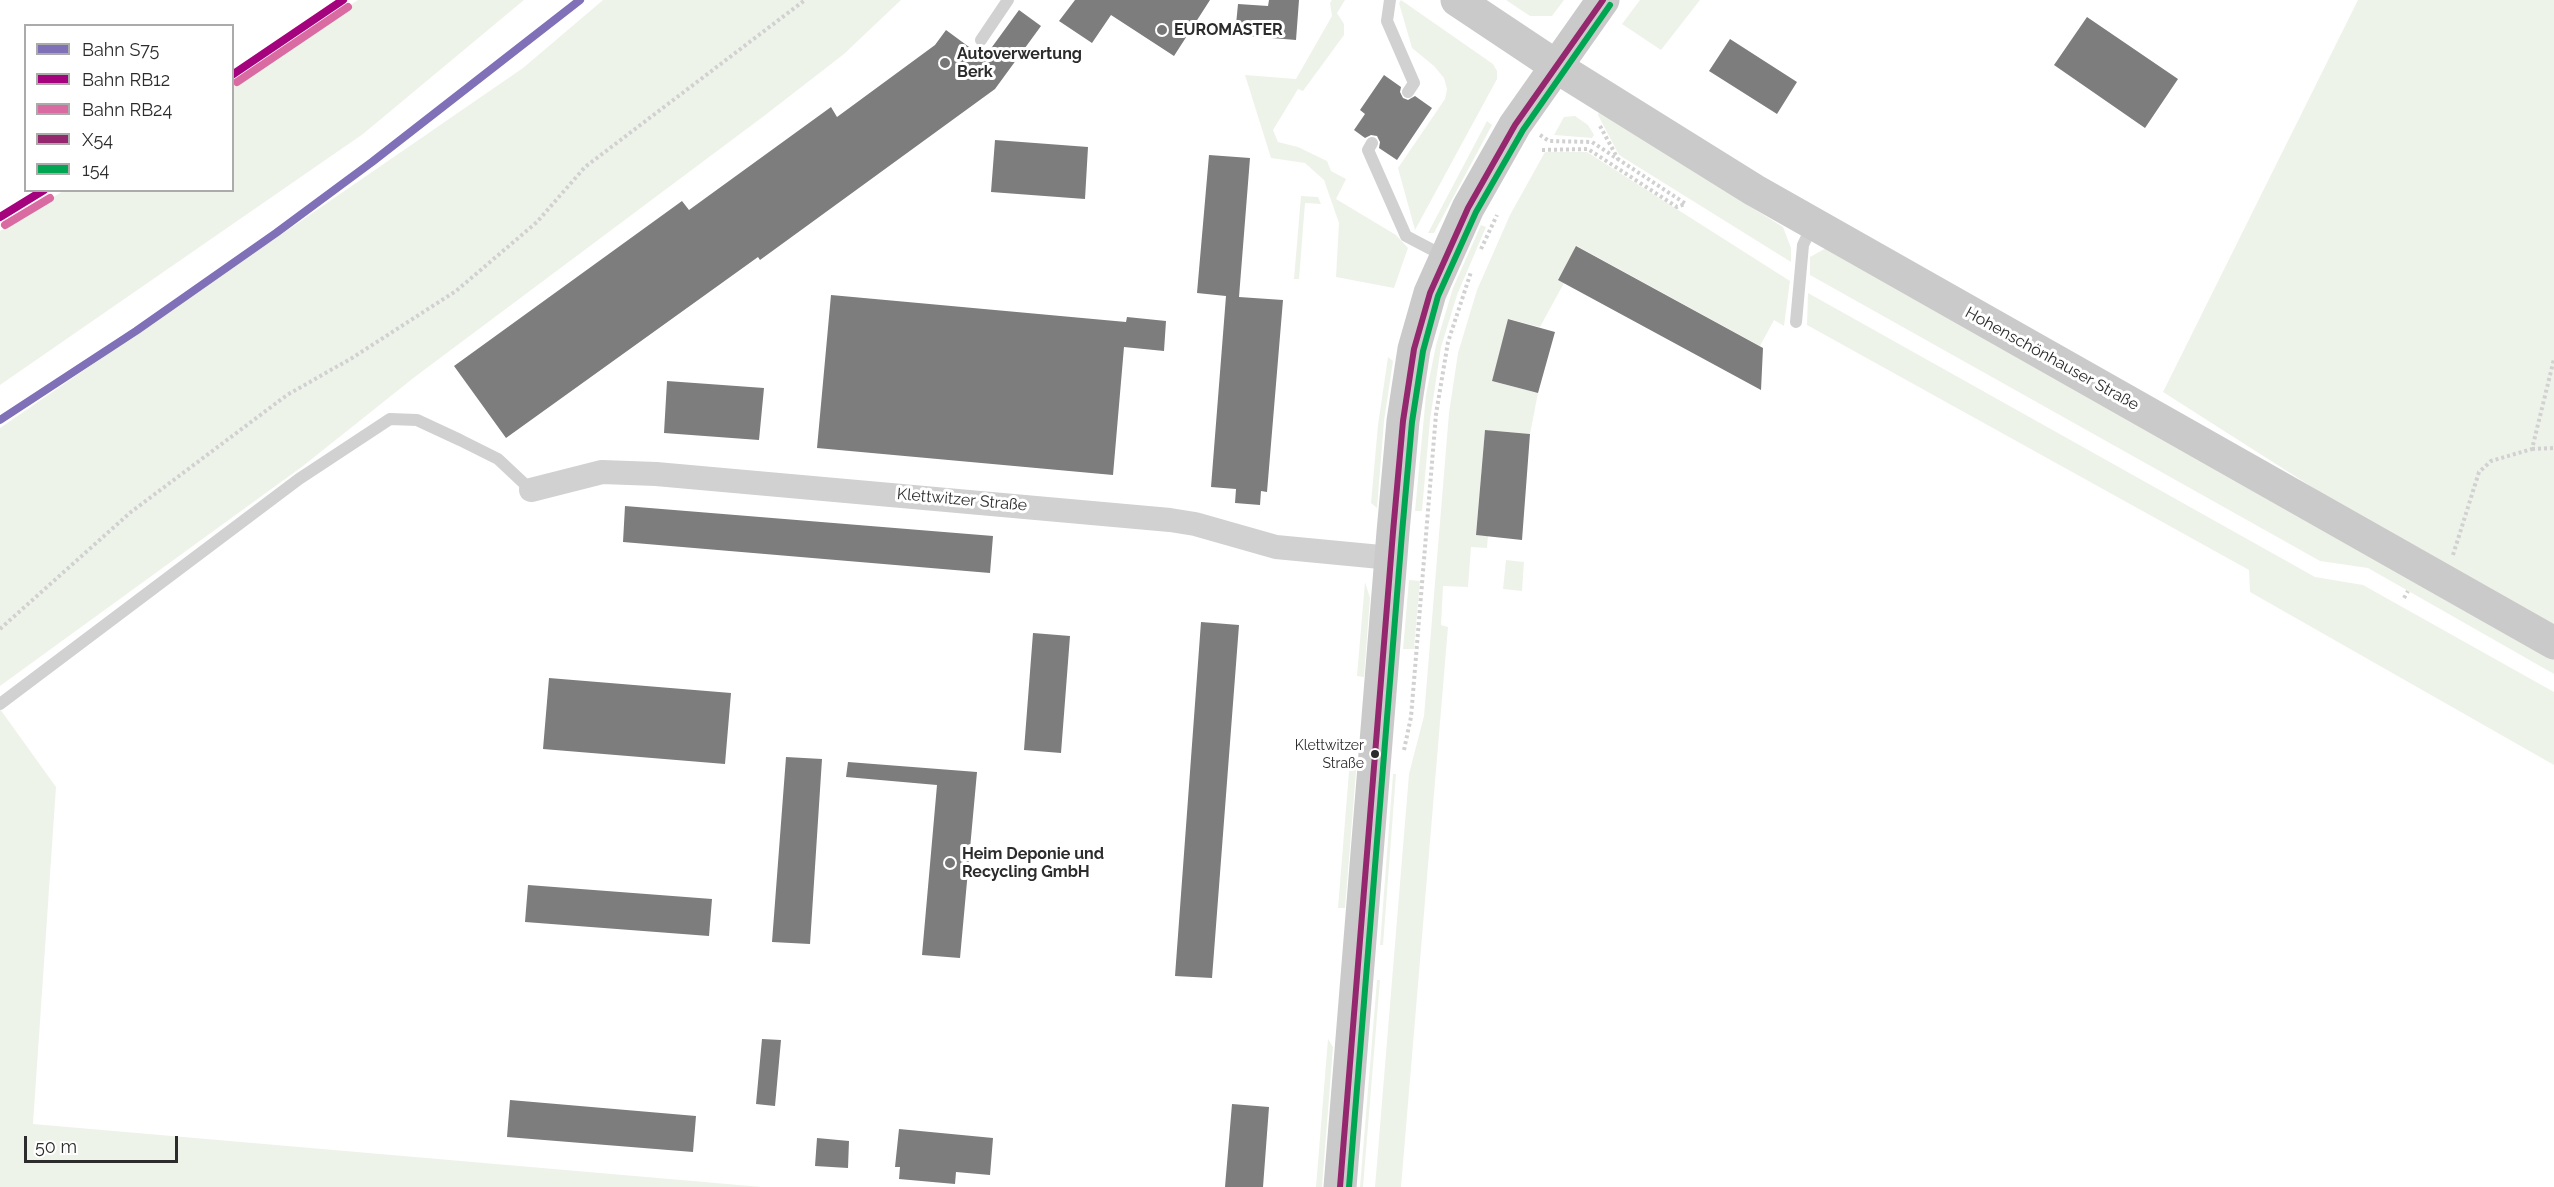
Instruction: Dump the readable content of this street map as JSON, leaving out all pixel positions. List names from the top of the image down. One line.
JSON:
{"streets":{"main road":["Hohenschönhauser Straße"],"street":["Klettwitzer Straße"]},"places":["EUROMASTER","Autoverwertung Berk","Klettwitzer Straße","Heim Deponie und Recycling GmbH"],"lines":["rail line S75","rail line RB12","transit line X54","transit line 154","rail line RB24"],"legend":["Bahn S75","Bahn RB12","Bahn RB24","X54","154"],"scale_bar":"50 m"}
